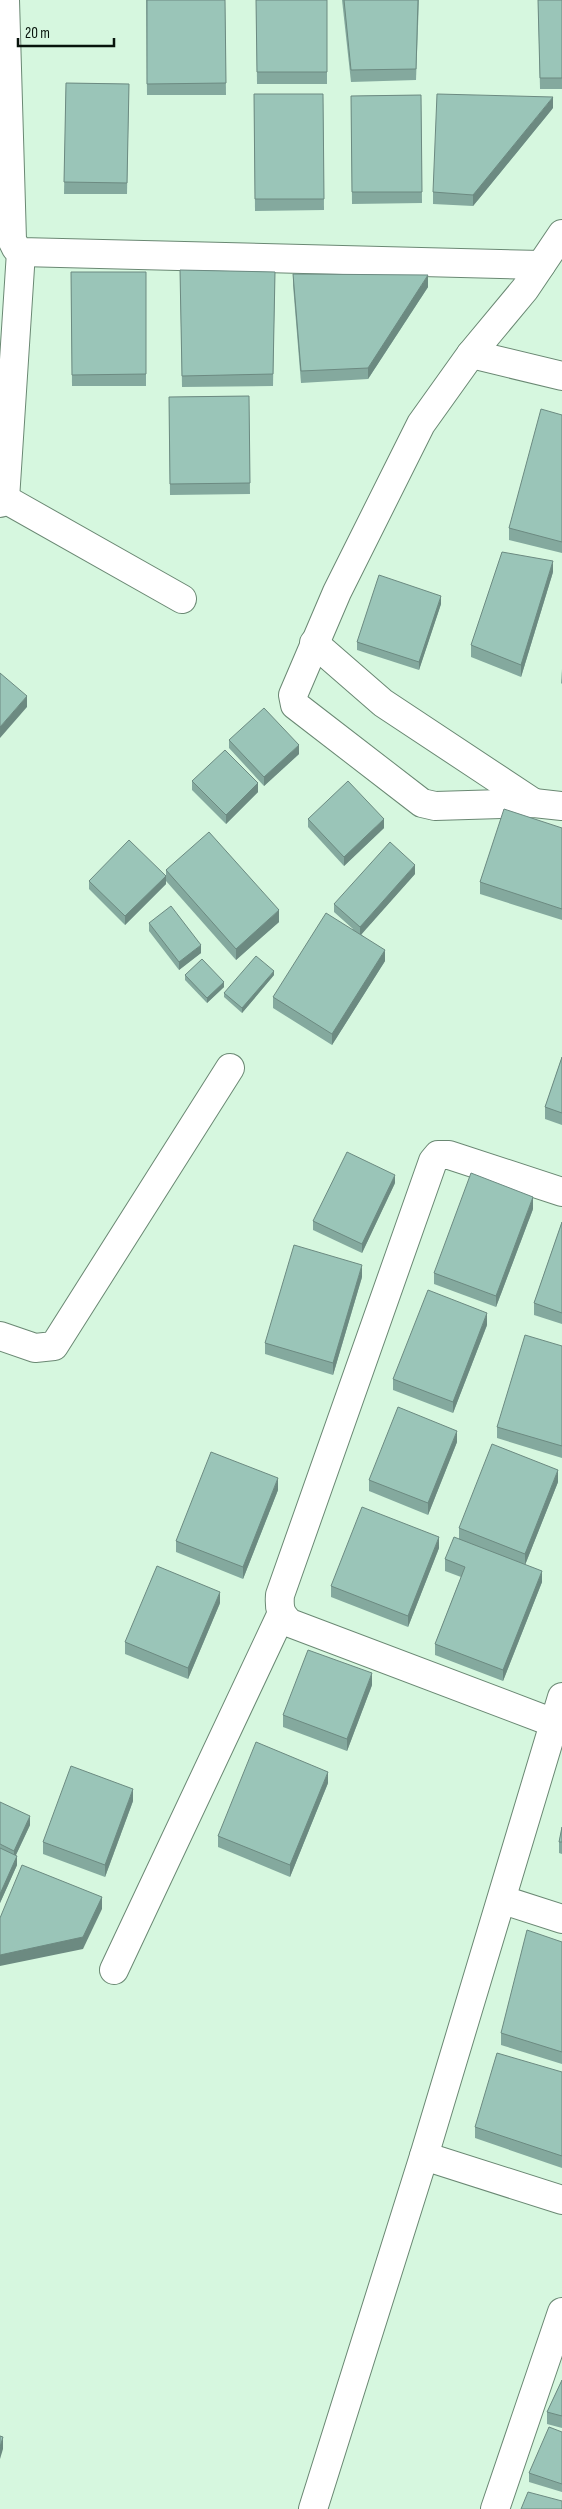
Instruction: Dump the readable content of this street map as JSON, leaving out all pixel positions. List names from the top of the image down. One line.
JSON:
{"scale_bar":"20 m"}
